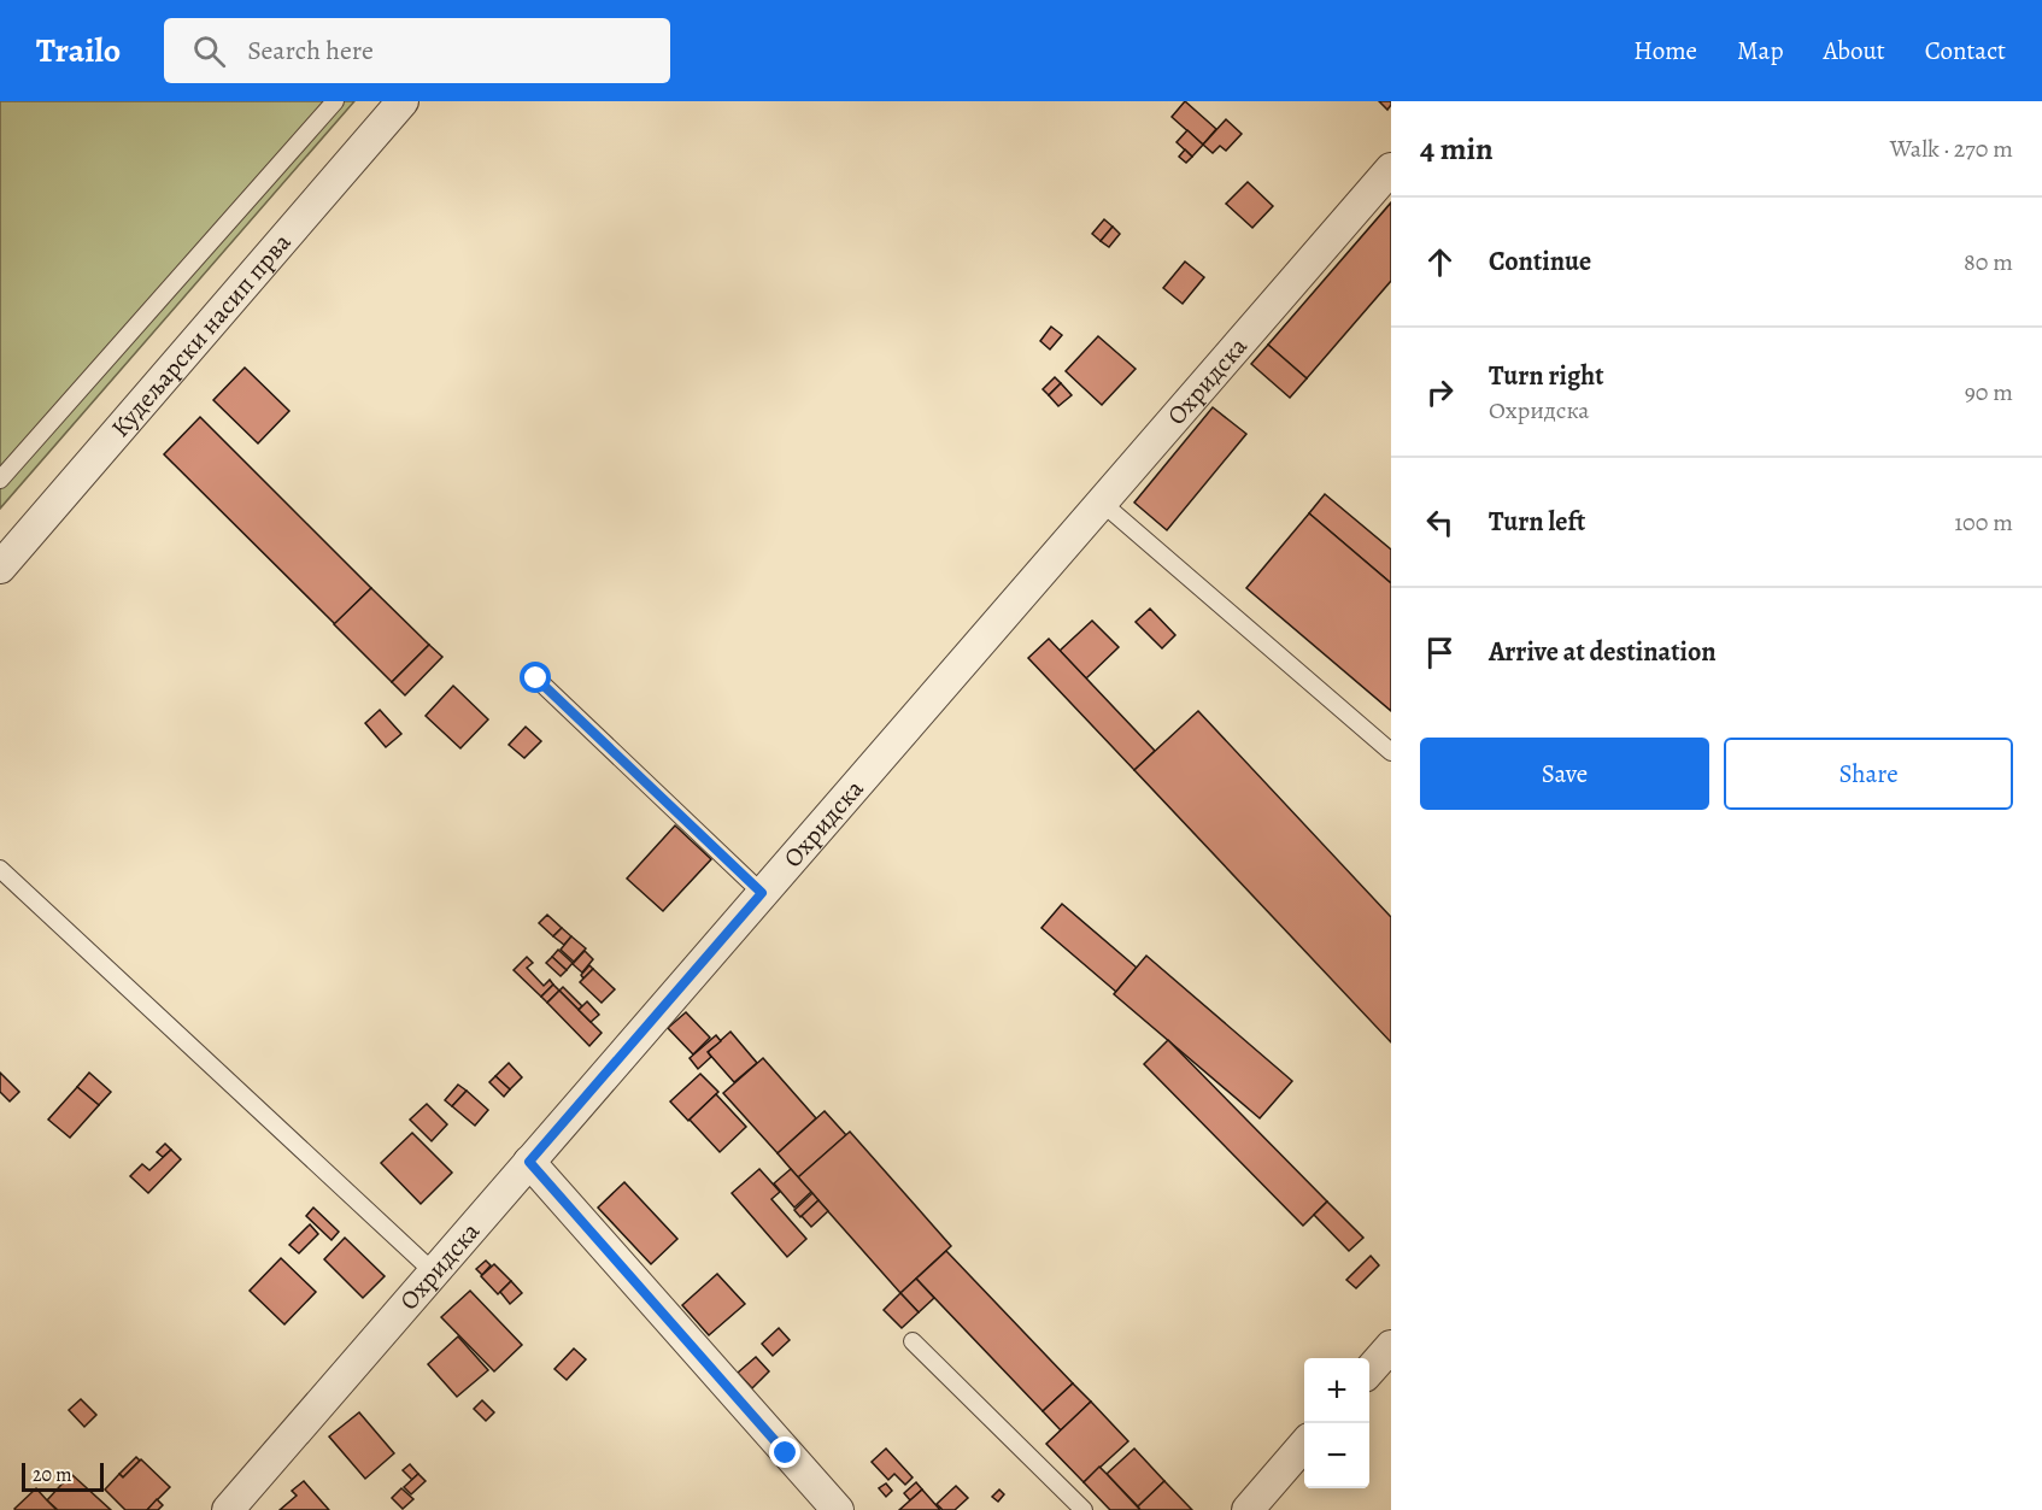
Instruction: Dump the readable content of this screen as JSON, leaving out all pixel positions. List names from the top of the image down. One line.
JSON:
{"streets":{"street":["Кудељарски насип прва","Охридска"]},"scale_bar":"20 m","page":{"header":"Trailo","search":"Search here","nav":["Home","Map","About","Contact"],"heading":["4 min","Walk · 270 m"],"list":[["Continue","80 m"],["Turn right","Охридска","90 m"],["Turn left","100 m"],"Arrive at destination"],"buttons":["Save","Share"],"map_buttons":["+","−"],"scale":"20 m"}}
